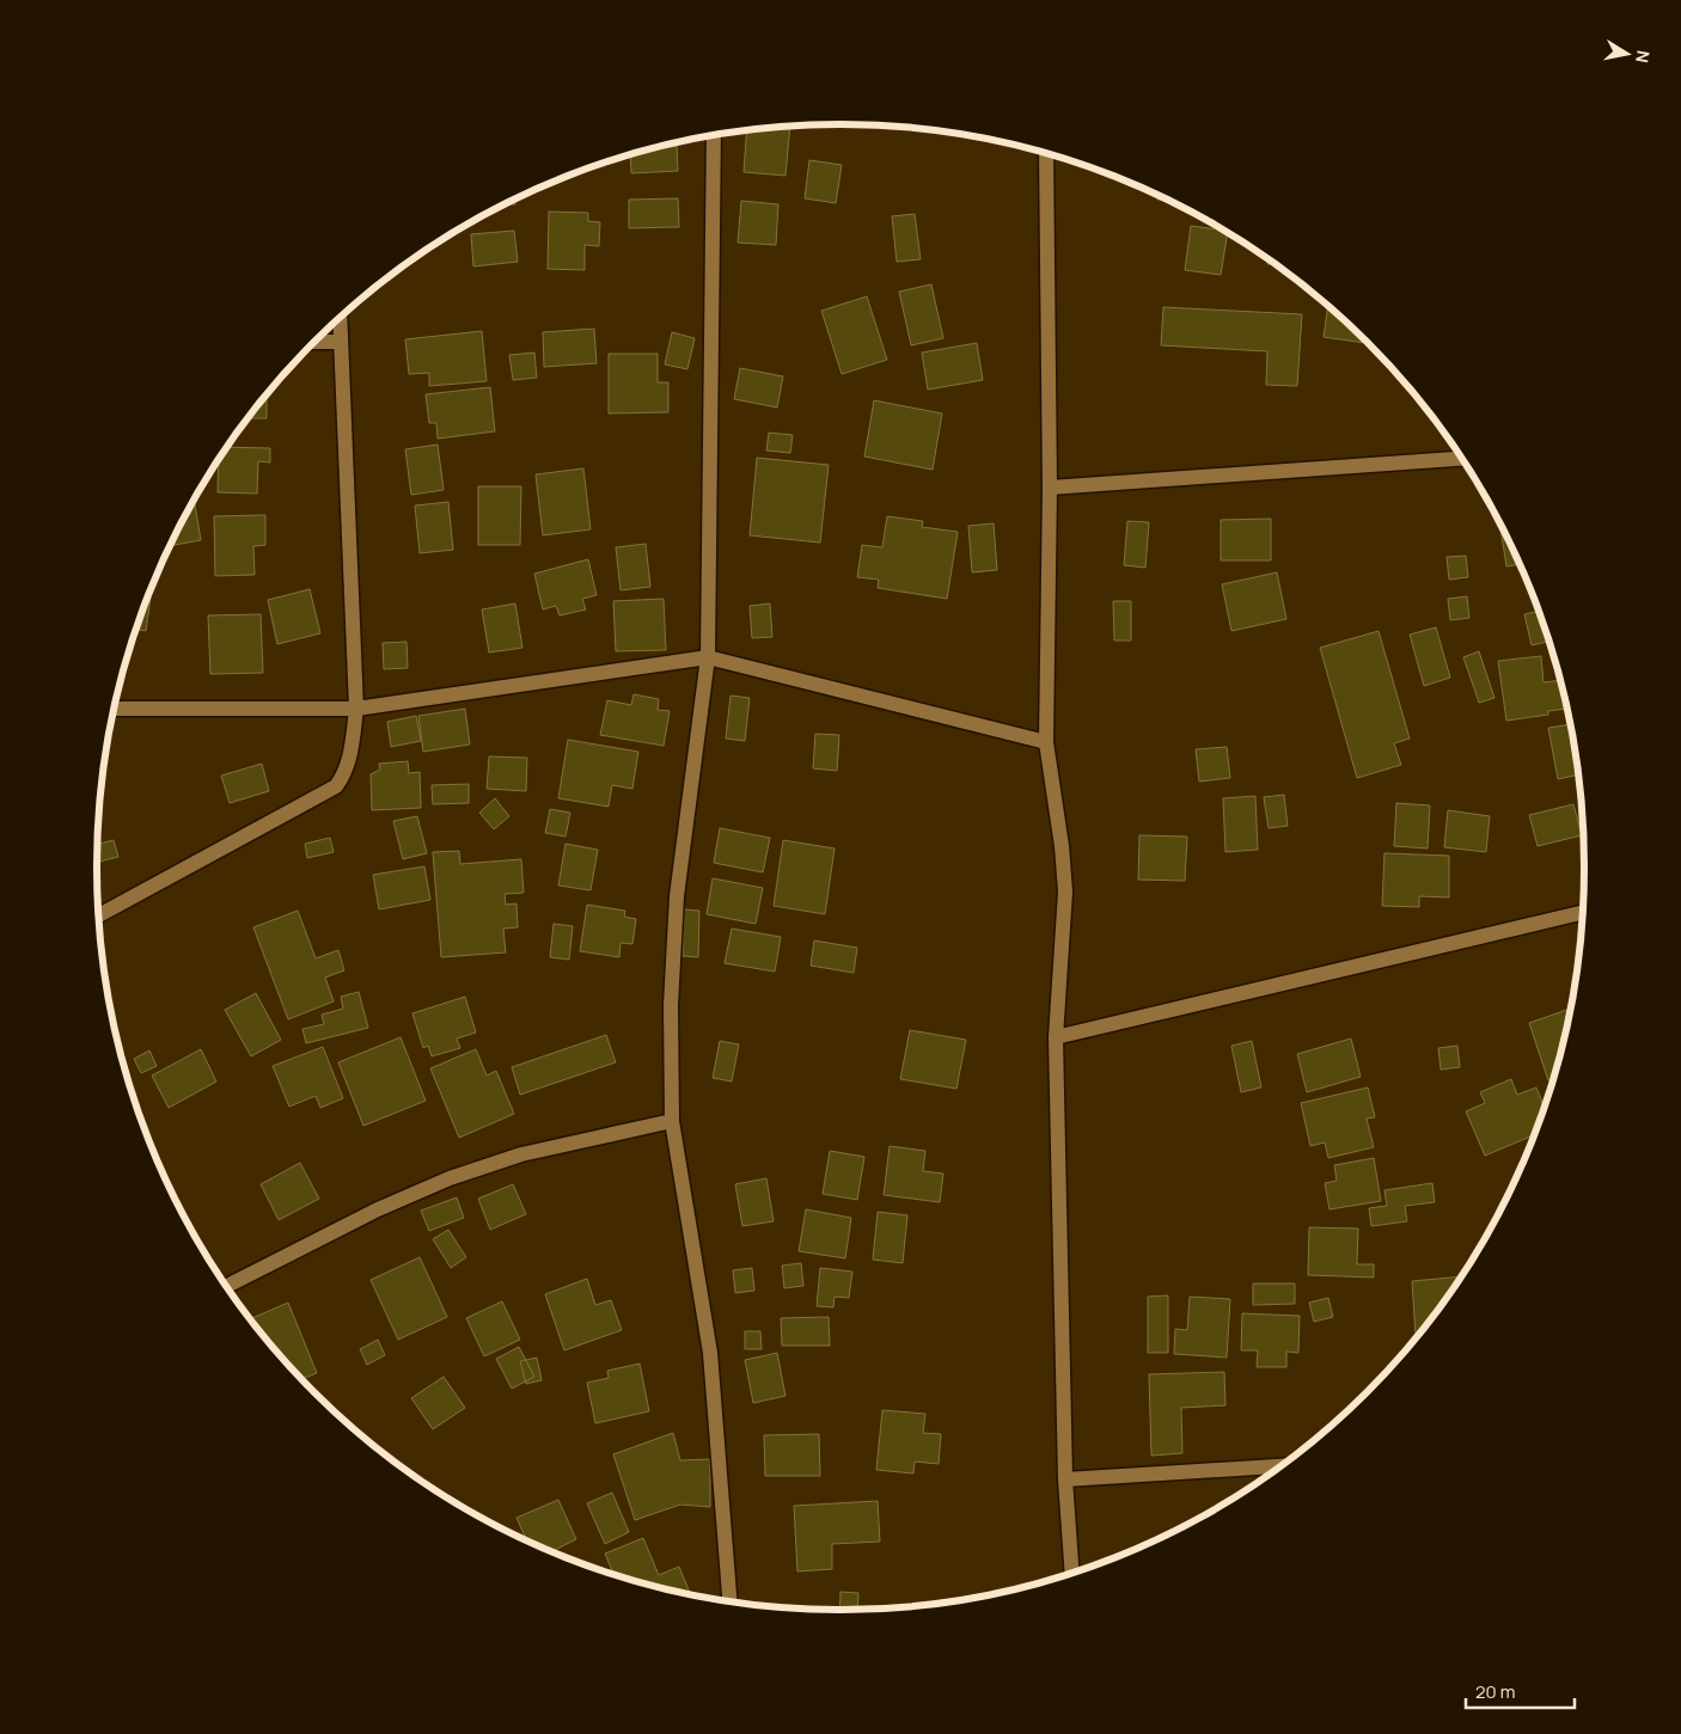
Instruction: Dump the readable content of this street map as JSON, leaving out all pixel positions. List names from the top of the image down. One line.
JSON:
{"scale_bar":"20 m","north":"right"}
